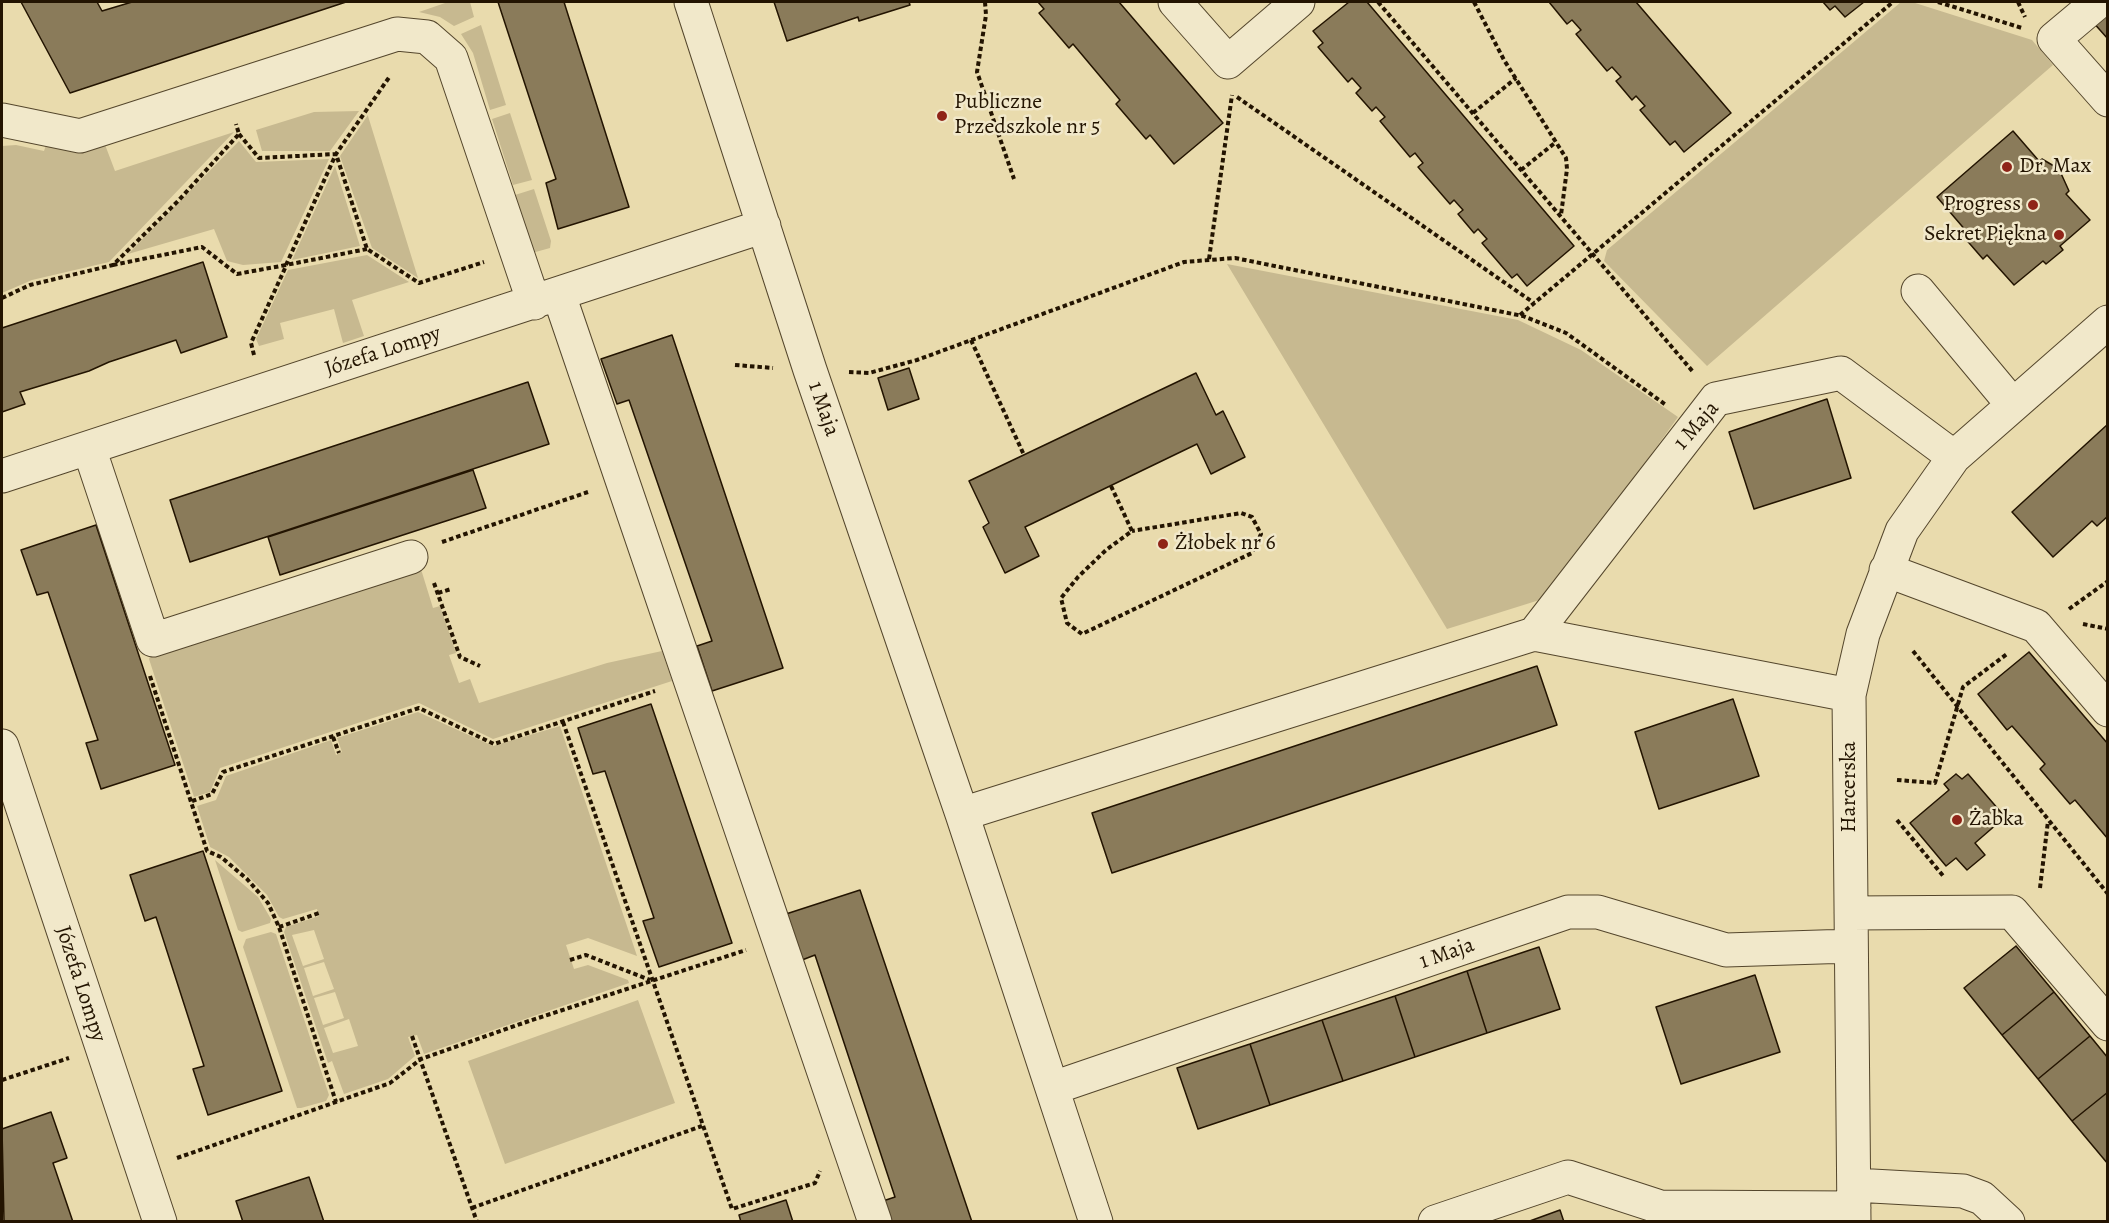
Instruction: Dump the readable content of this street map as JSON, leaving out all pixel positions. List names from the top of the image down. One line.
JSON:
{"streets":{"street":["Józefa Lompy","1 Maja","Harcerska"]},"crossings":[["Józefa Lompy","1 Maja"],["1 Maja","Harcerska"]],"places":["Publiczne Przedszkole nr 5","Dr. Max","Progress","Sekret Piękna","Żłobek nr 6","Żabka"]}
